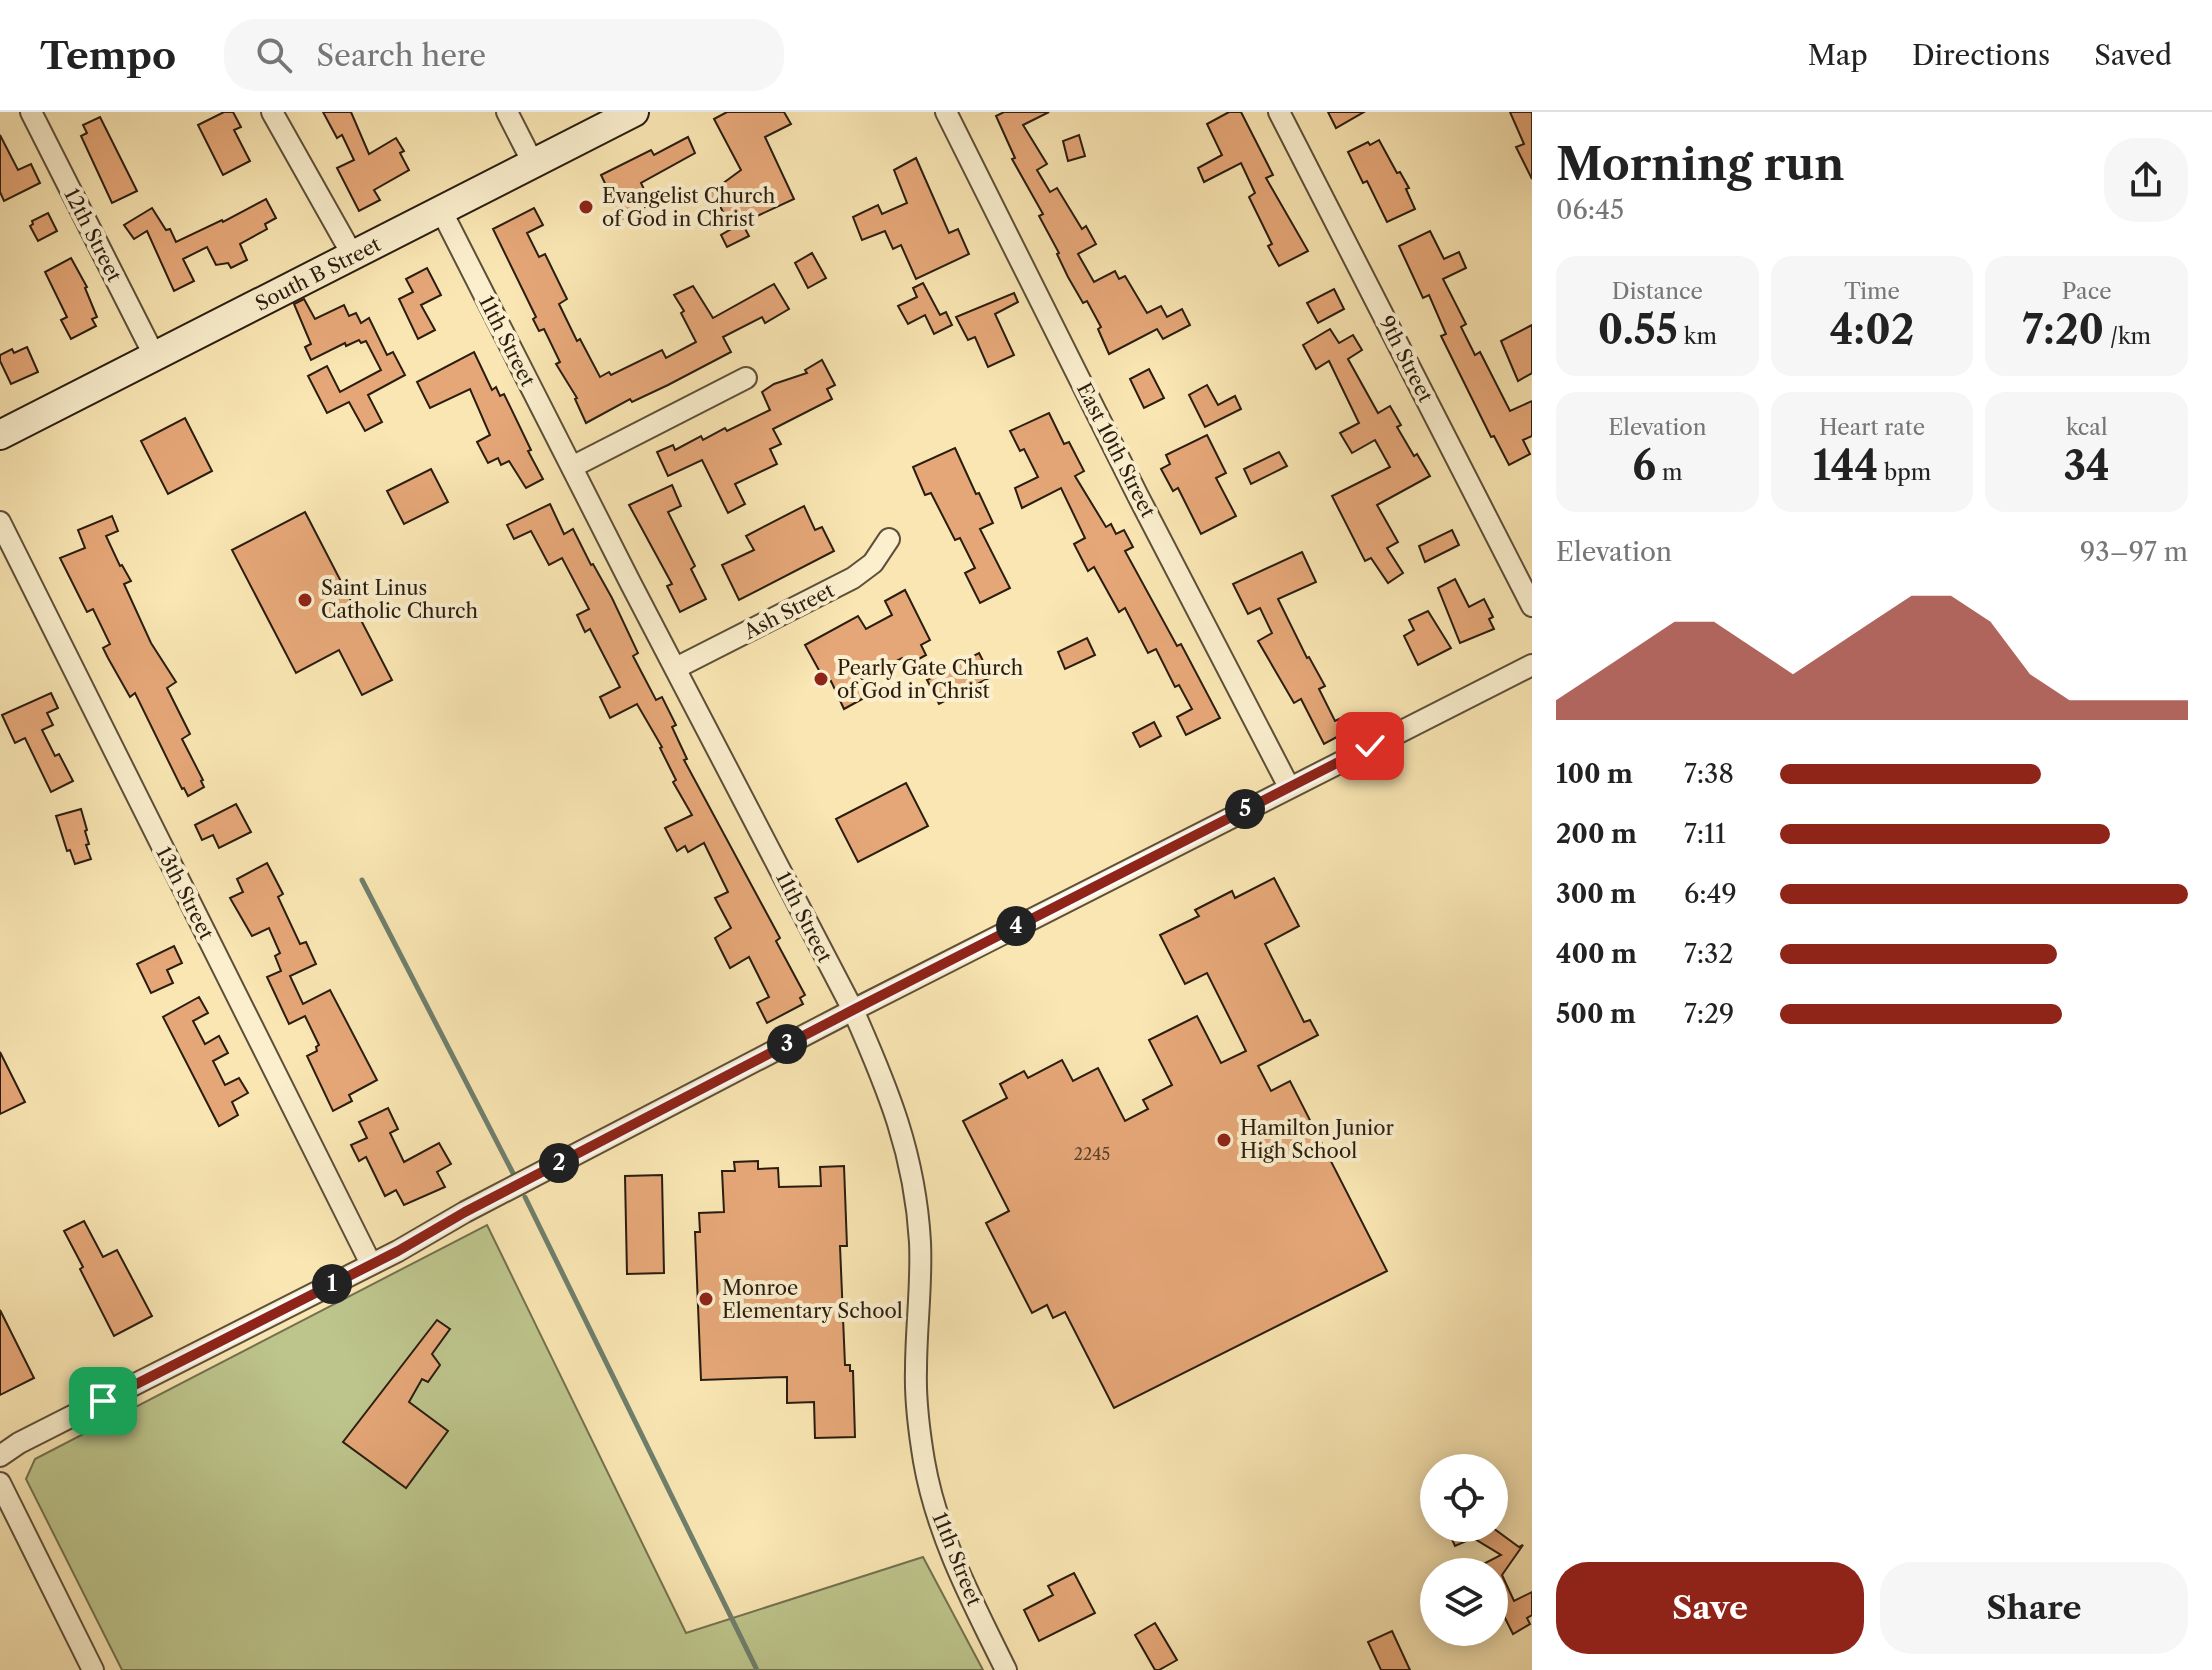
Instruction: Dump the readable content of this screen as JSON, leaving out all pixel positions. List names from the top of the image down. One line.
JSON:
{"streets":{"street":["12th Street","South B Street","11th Street","9th Street","East 10th Street","Ash Street","13th Street"]},"crossings":[["12th Street","South B Street"],["South B Street","11th Street"],["11th Street","Ash Street"]],"places":["Evangelist Church of God in Christ","Saint Linus Catholic Church","Pearly Gate Church of God in Christ","Hamilton Junior High School","Monroe Elementary School"],"house_numbers":["2245"],"page":{"header":"Tempo","search":"Search here","nav":["Map","Directions","Saved"],"heading":["Morning run","06:45"],"stats":[["Distance","0.55 km"],["Time","4:02"],["Pace","7:20 /km"],["Elevation","6 m"],["Heart rate","144 bpm"],["kcal","34"]],"chart":["Elevation","93–97 m"],"list":[{"name":"100 m","note":"7:38"},{"name":"200 m","note":"7:11"},{"name":"300 m","note":"6:49"},{"name":"400 m","note":"7:32"},{"name":"500 m","note":"7:29"}],"pins":["5","4","3","2","1"],"buttons":["Save","Share"]}}
